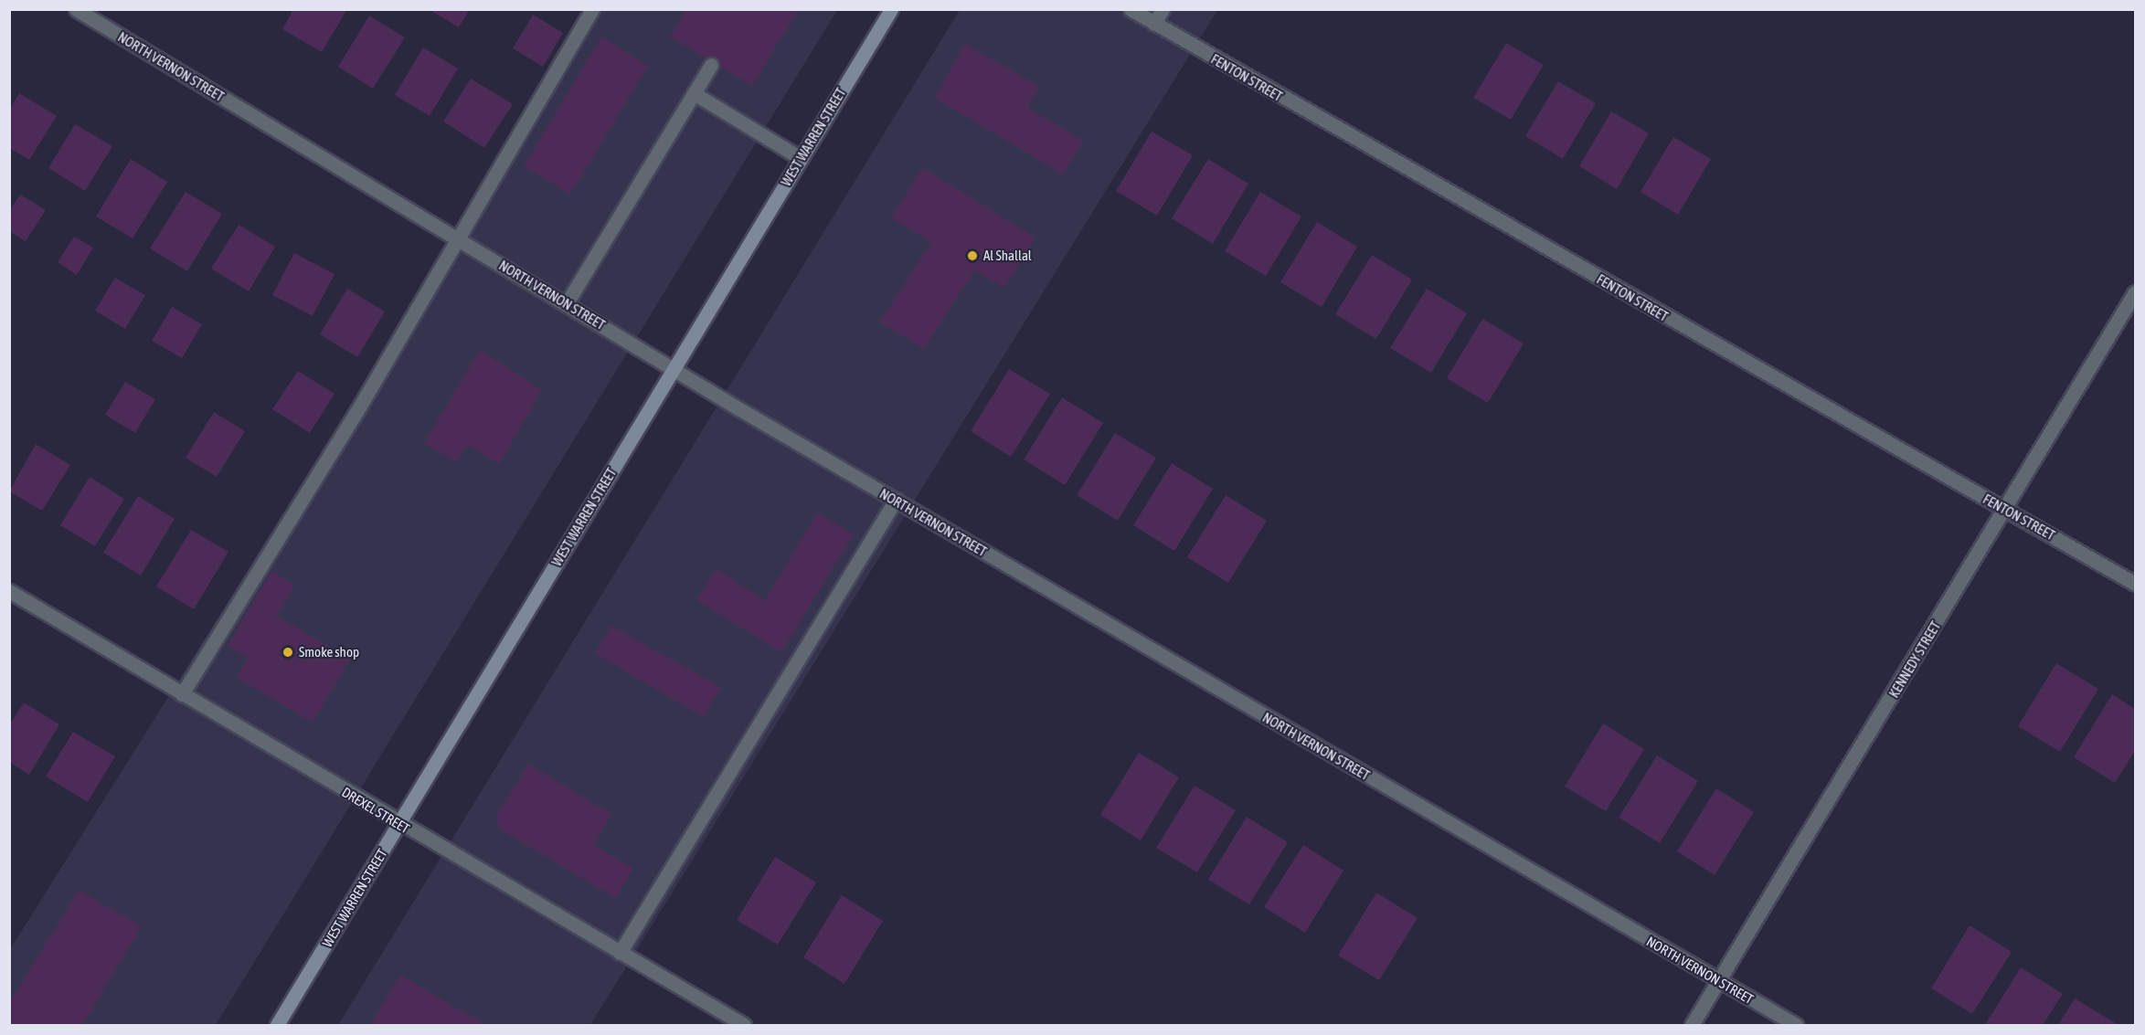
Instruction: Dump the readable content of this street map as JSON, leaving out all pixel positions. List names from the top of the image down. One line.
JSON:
{"streets":{"main road":["WEST WARREN STREET"],"street":["NORTH VERNON STREET","FENTON STREET","KENNEDY STREET","DREXEL STREET"]},"crossings":[["NORTH VERNON STREET","WEST WARREN STREET"],["NORTH VERNON STREET","KENNEDY STREET"],["FENTON STREET","KENNEDY STREET"],["WEST WARREN STREET","DREXEL STREET"]],"places":["Al Shallal","Smoke shop"]}
